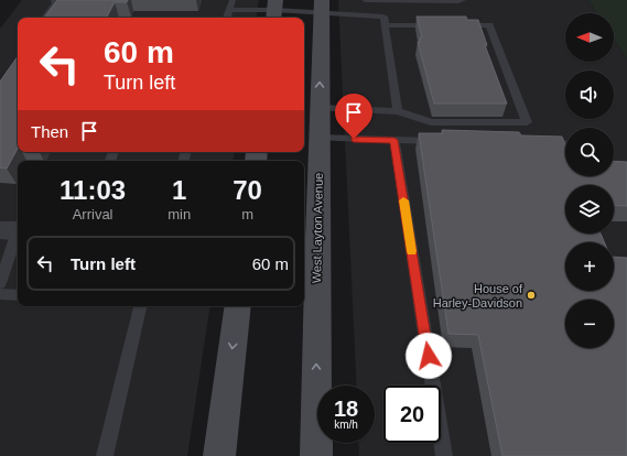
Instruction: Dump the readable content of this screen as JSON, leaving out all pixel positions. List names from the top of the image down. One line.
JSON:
{"streets":{"main road":["West Layton Avenue"]},"places":["House of Harley-Davidson"],"north":"left","page":{"map_buttons":["+","−"],"turn":["60 m","Turn left"],"then":"Then","eta":["11:03","Arrival","1","min","70","m"],"list":[{"name":"Turn left","value":"60 m"}],"speed":"18 km/h","limit":"20"}}
